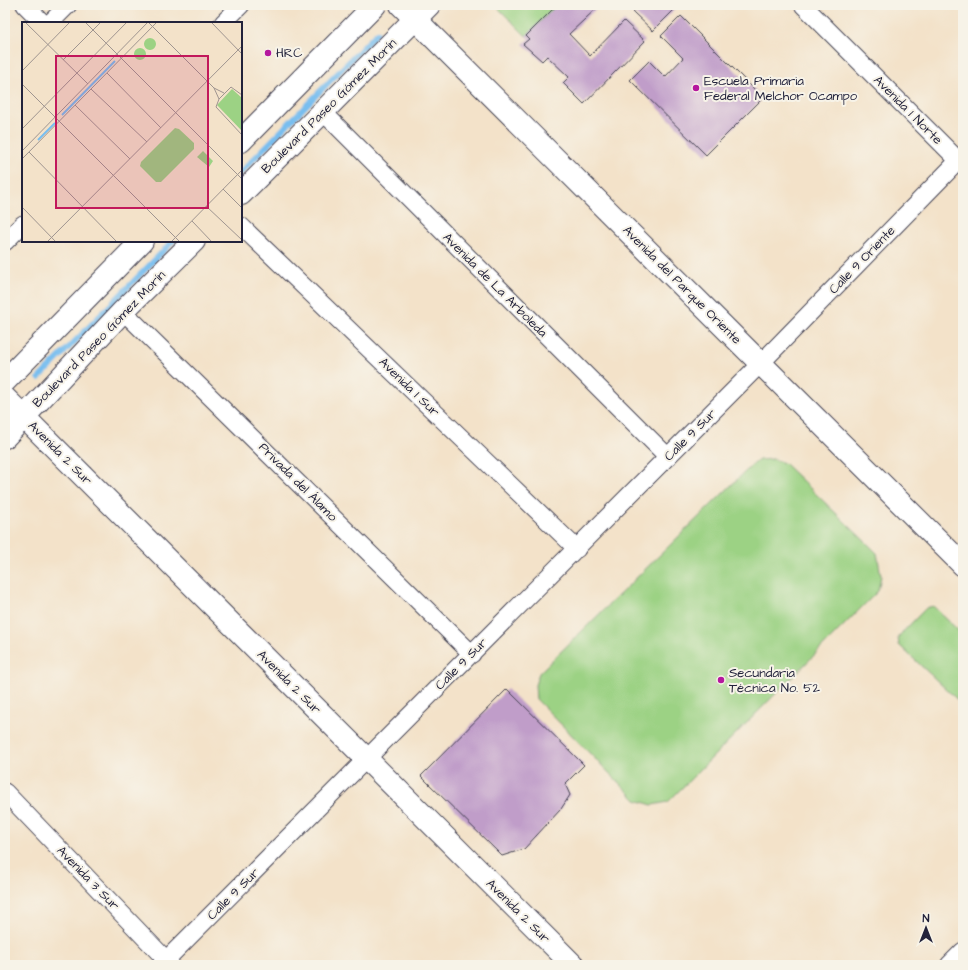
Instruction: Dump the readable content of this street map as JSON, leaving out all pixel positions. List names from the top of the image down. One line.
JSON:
{"streets":{"main road":["Boulevard Paseo Gómez Morín","Avenida del Parque Oriente","Avenida 2 Sur"],"street":["Avenida 1 Norte","Calle 9 Oriente","Avenida de La Arboleda","Avenida 1 Sur","Calle 9 Sur","Privada del Álamo","Avenida 3 Sur"]},"crossings":[["Boulevard Paseo Gómez Morín","Avenida de La Arboleda"],["Boulevard Paseo Gómez Morín","Avenida del Parque Oriente"],["Boulevard Paseo Gómez Morín","Avenida 2 Sur"],["Boulevard Paseo Gómez Morín","Privada del Álamo"],["Avenida 1 Norte","Calle 9 Oriente"],["Calle 9 Oriente","Avenida del Parque Oriente"],["Calle 9 Oriente","Calle 9 Sur"],["Avenida de La Arboleda","Calle 9 Sur"],["Avenida del Parque Oriente","Calle 9 Sur"],["Avenida 1 Sur","Calle 9 Sur"],["Calle 9 Sur","Avenida 2 Sur"],["Calle 9 Sur","Privada del Álamo"],["Calle 9 Sur","Avenida 3 Sur"]],"places":["HRC","Escuela Primaria Federal Melchor Ocampo","Secundaria Técnica No. 52"],"north":"top"}
